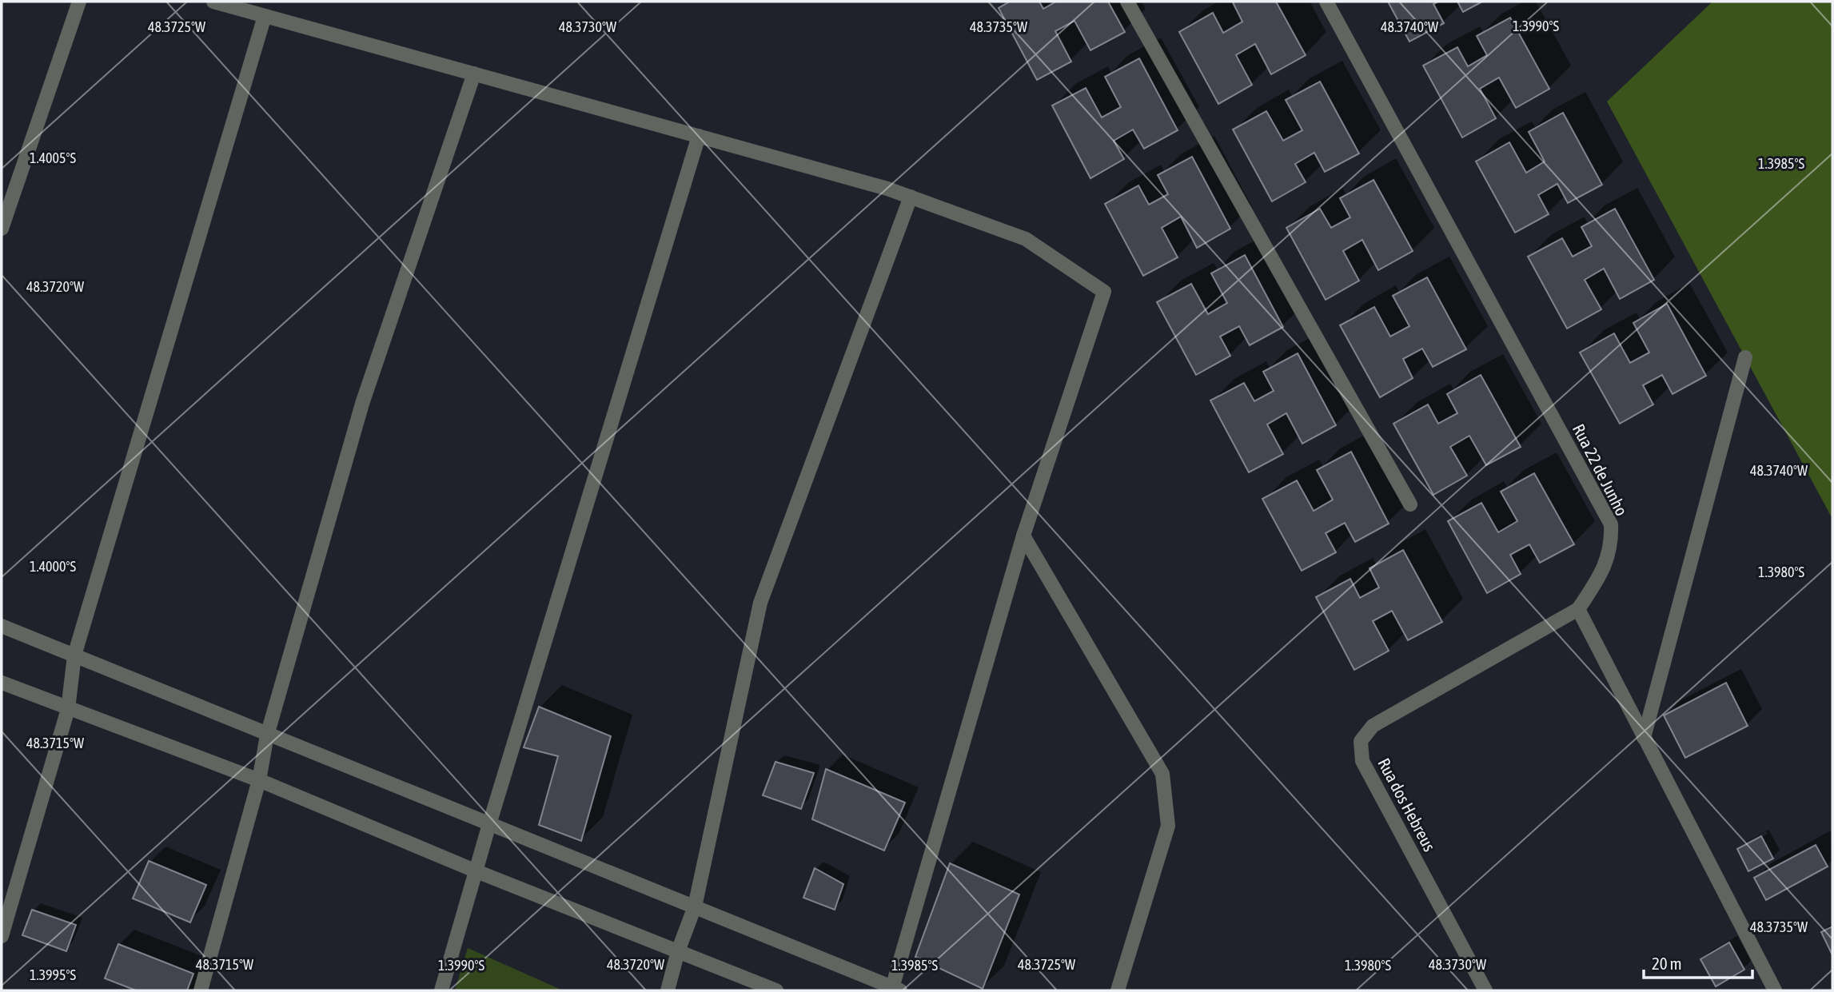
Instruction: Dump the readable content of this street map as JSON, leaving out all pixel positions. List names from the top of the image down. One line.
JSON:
{"streets":{"street":["Rua 22 de Junho","Rua dos Hebreus"]},"crossings":[["Rua 22 de Junho","Rua dos Hebreus"]],"scale_bar":"20 m","coordinates":["1.3990°S","48.3725°W","48.3730°W","48.3735°W","48.3740°W","1.4005°S","1.3985°S","48.3720°W","1.4000°S","1.3980°S","48.3715°W","1.3995°S"]}
